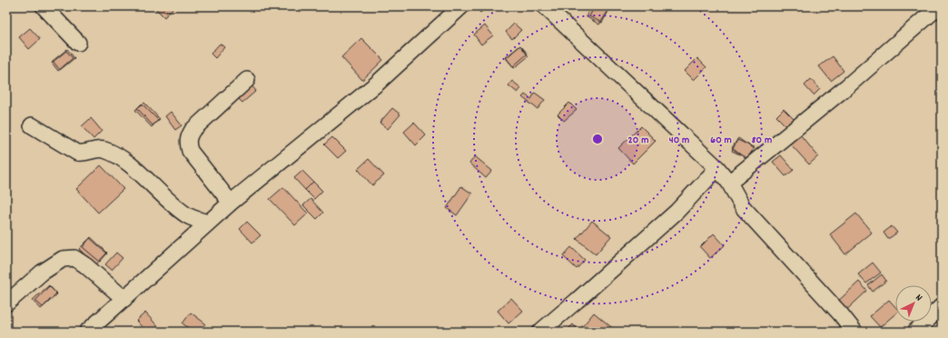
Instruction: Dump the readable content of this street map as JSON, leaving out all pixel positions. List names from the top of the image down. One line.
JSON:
{"north":"top right","rings":["20 m","40 m","60 m","80 m"]}
